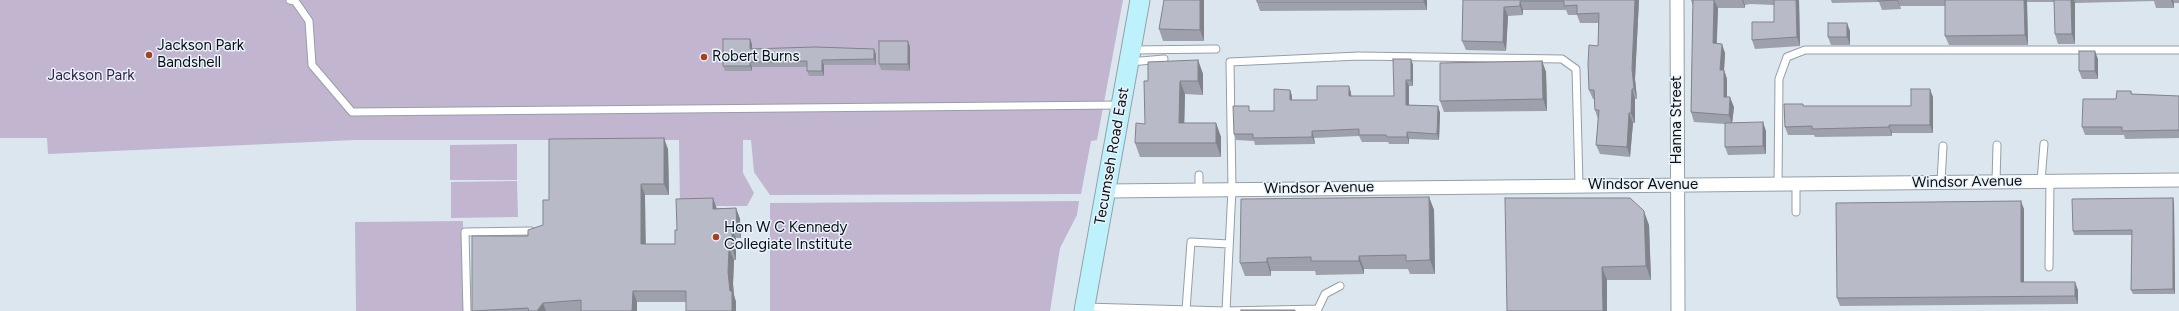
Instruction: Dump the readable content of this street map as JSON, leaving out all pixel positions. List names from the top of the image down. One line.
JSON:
{"streets":{"main road":["Tecumseh Road East"],"street":["Hanna Street","Windsor Avenue"]},"crossings":[["Hanna Street","Windsor Avenue"],["Tecumseh Road East","Windsor Avenue"]],"parks":["Jackson Park"],"places":["Jackson Park Bandshell","Robert Burns","Hon W C Kennedy Collegiate Institute"]}
